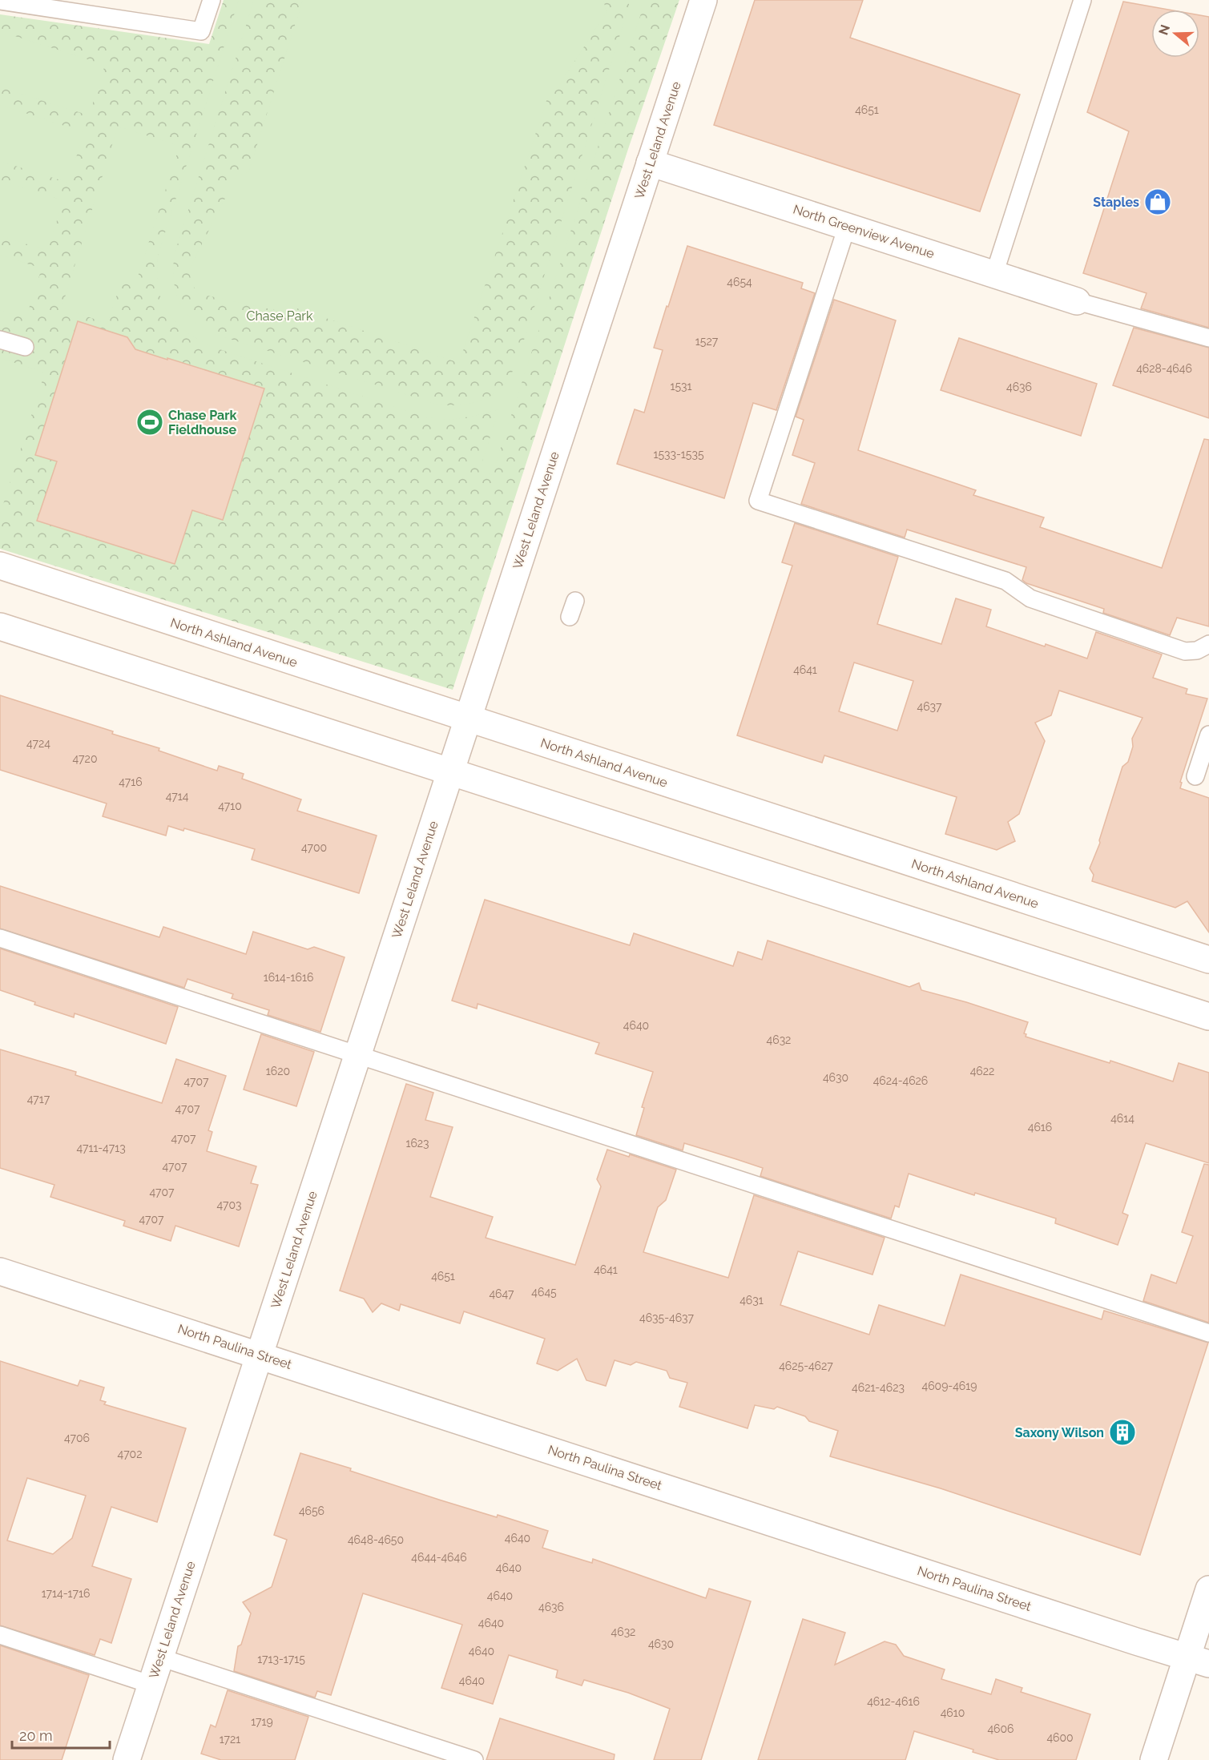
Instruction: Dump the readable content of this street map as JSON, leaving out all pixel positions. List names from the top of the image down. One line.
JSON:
{"streets":{"street":["West Leland Avenue","North Greenview Avenue","North Ashland Avenue","North Paulina Street"]},"crossings":[["West Leland Avenue","North Greenview Avenue"],["West Leland Avenue","North Ashland Avenue"],["West Leland Avenue","North Paulina Street"]],"parks":["Chase Park"],"places":{"shop":["Staples"],"sports":["Chase Park Fieldhouse"],"building":["Saxony Wilson"]},"house_numbers":["4651","4654","1527","4628-4646","1531","4636","1533-1535","4641","4637","4724","4720","4716","4714","4710","4700","1614-1616","4640","4632","1620","4622","4630","4624-4626","4707","4717","4707","4614","4616","4707","1623","4711-4713","4707","4707","4703","4707","4641","4651","4645","4647","4631","4635-4637","4625-4627","4609-4619","4621-4623","4706","4702","4656","4640","4648-4650","4644-4646","4640","1714-1716","4640","4636","4640","4632","4630","4640","1713-1715","4640","4612-4616","4610","1719","4606","4600","1721"],"scale_bar":"20 m","north":"left"}
